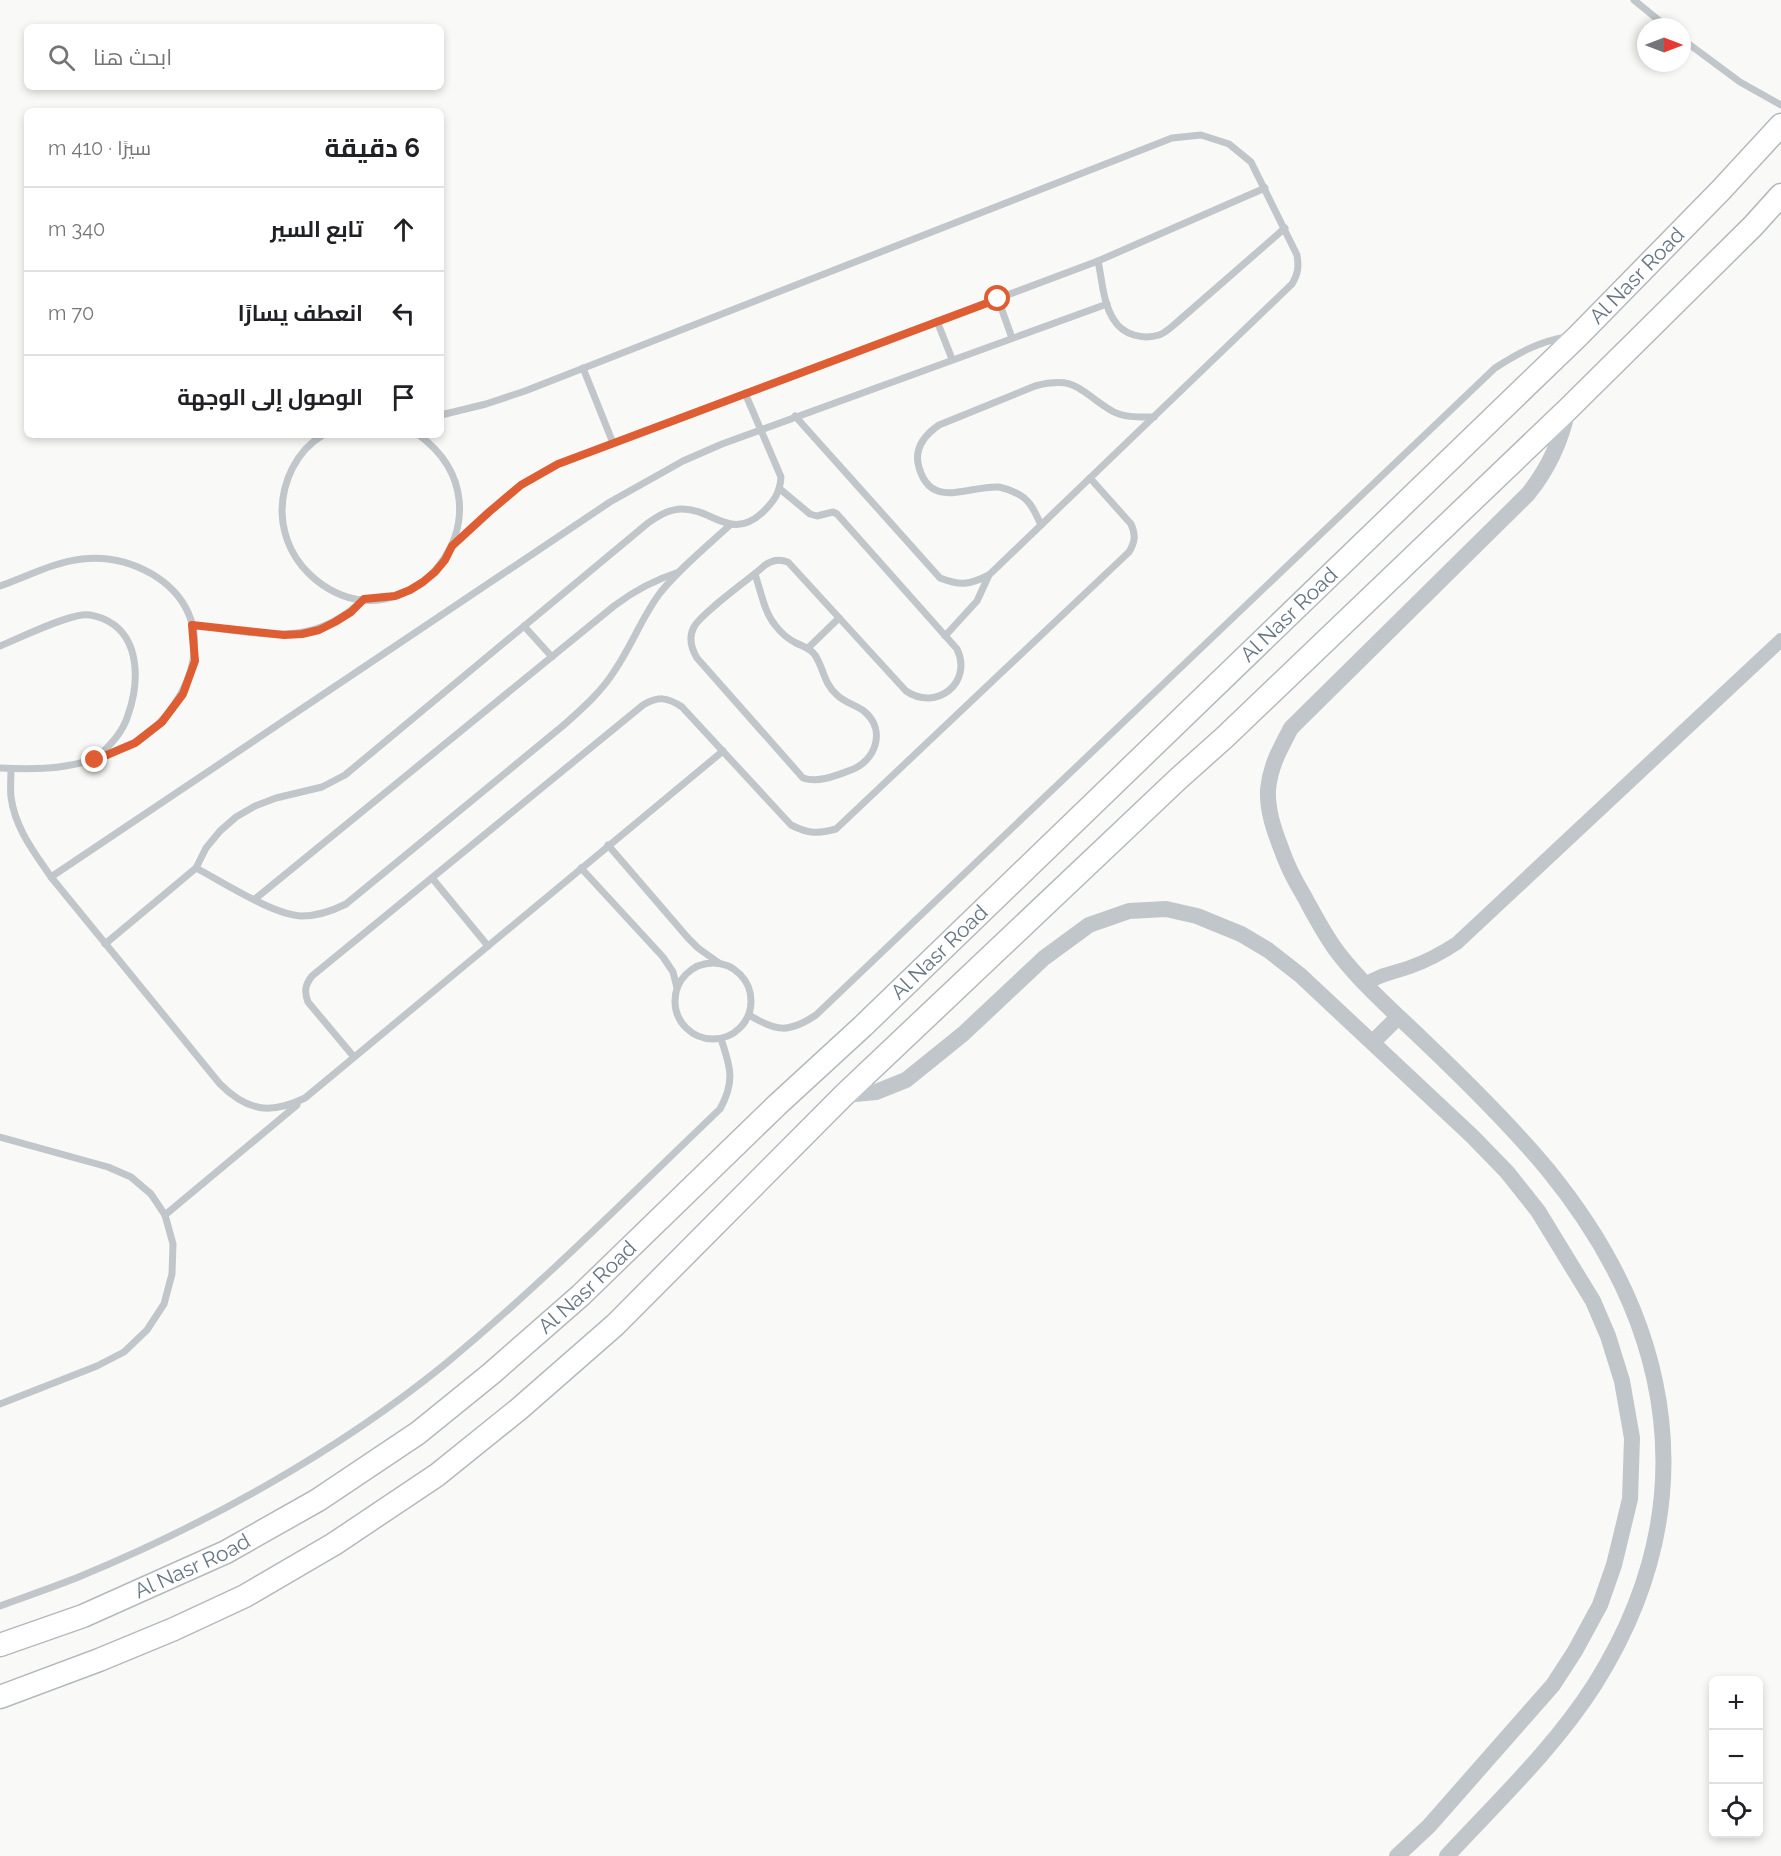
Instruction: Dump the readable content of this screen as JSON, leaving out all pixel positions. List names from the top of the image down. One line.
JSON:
{"streets":{"highway":["Al Nasr Road"]},"north":"right","page":{"search":"ابحث هنا","heading":["6 دقيقة","سيرًا · 410 m"],"list":[["تابع السير","340 m"],["انعطف يسارًا","70 m"],"الوصول إلى الوجهة"],"map_buttons":["+","−"]}}
